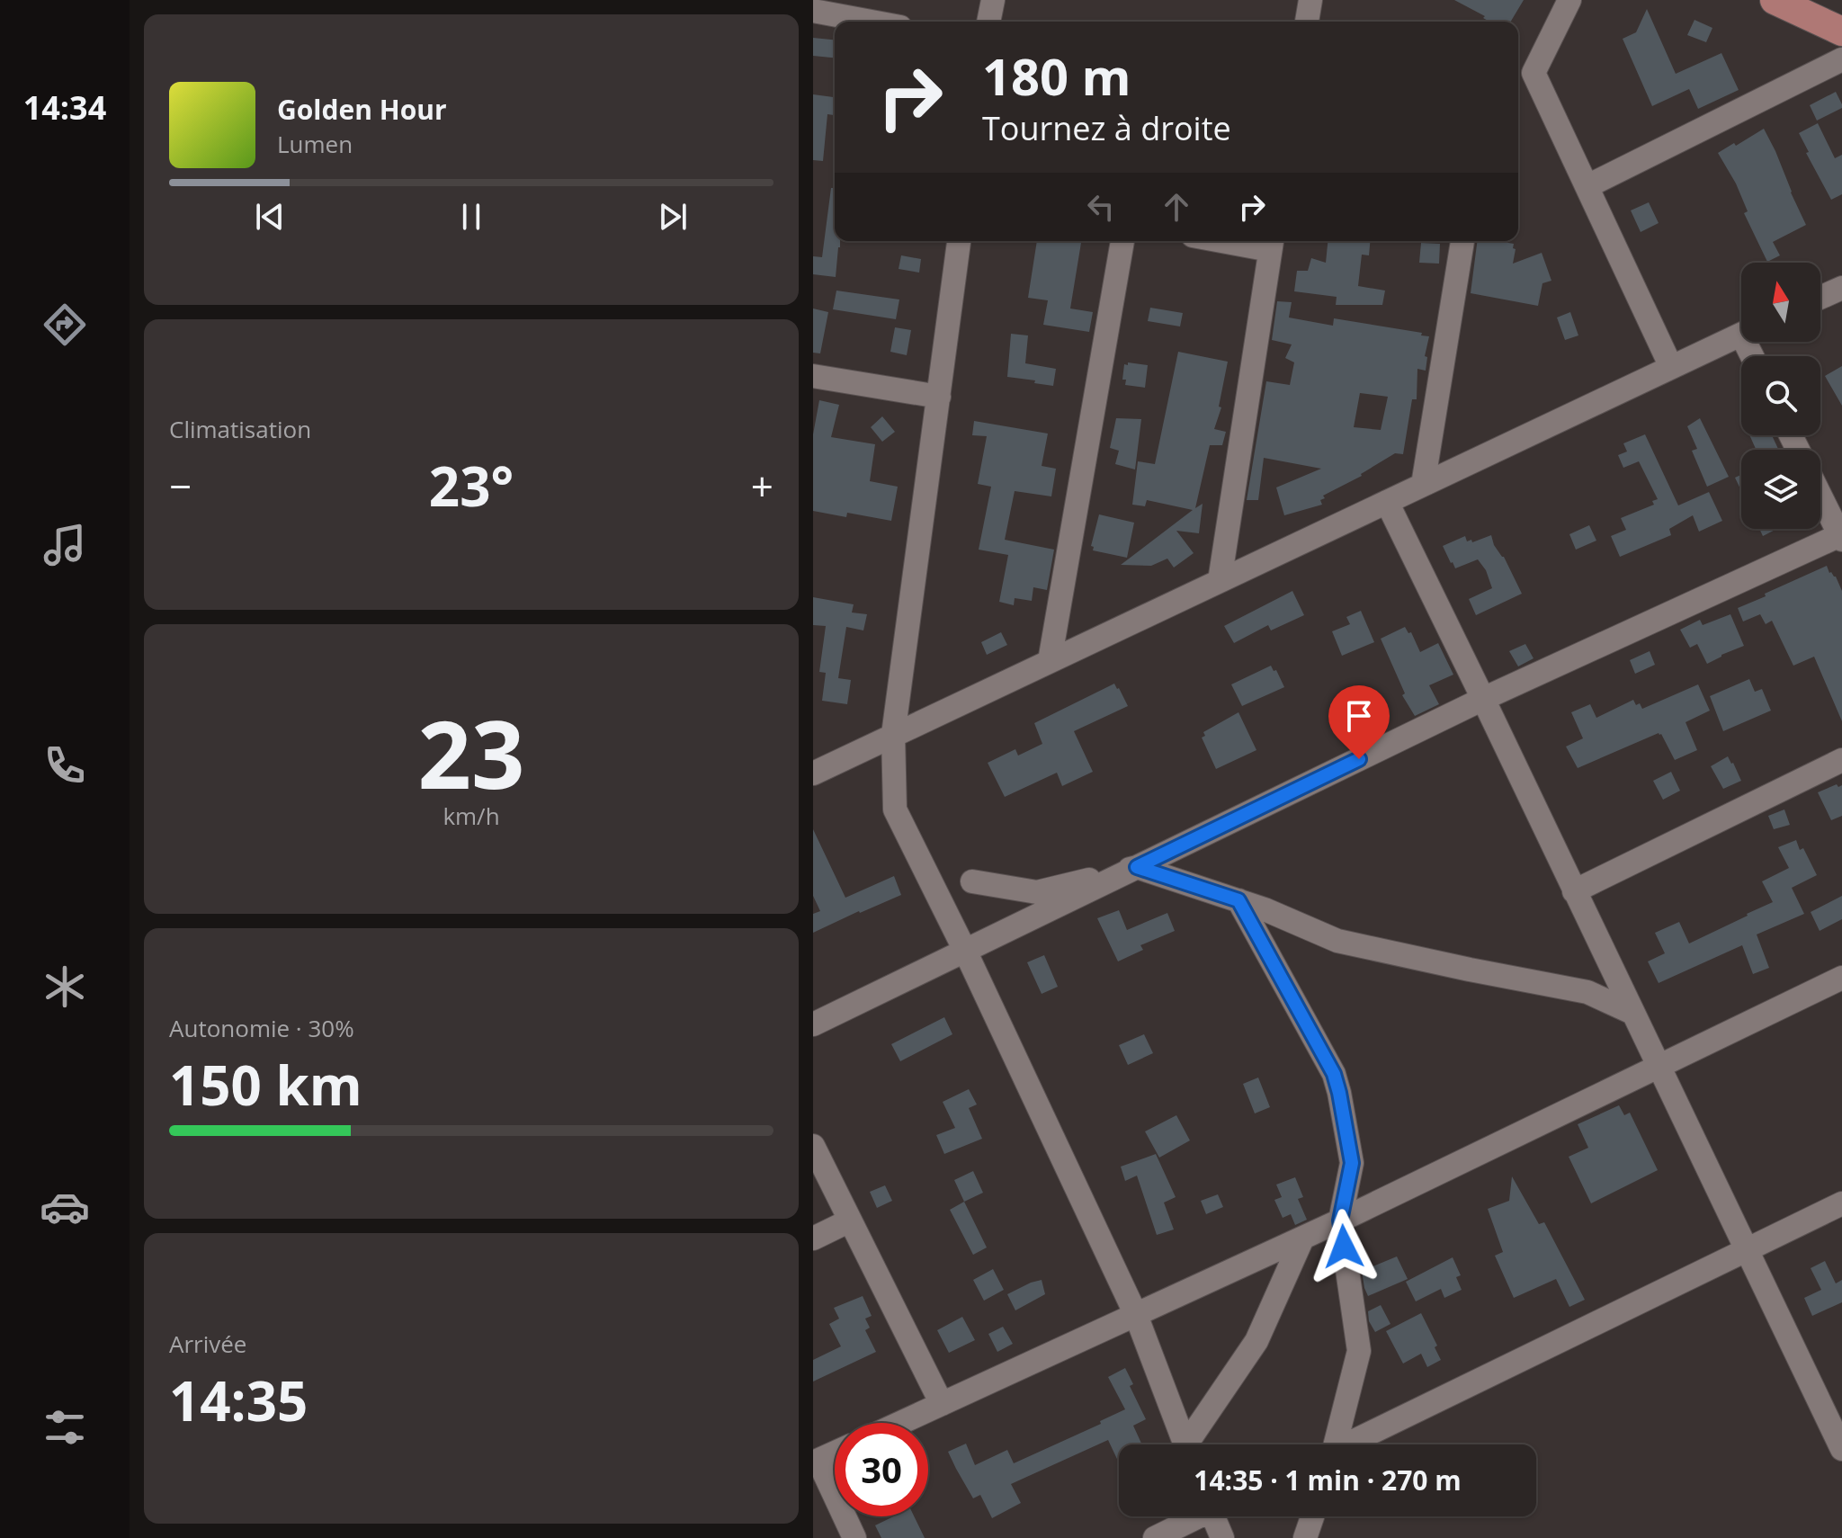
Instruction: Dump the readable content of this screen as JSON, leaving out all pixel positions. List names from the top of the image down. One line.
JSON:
{"north":"top","page":{"tabs":"14:34","turn":["180 m","Tournez à droite"],"song":["Golden Hour","Lumen"],"tile":["Climatisation",["23","km/h"],["Autonomie · 30%","150 km"],["Arrivée","14:35"]],"heat":["−","23°","+"],"limit":"30","trip":"14:35 · 1 min · 270 m"}}
